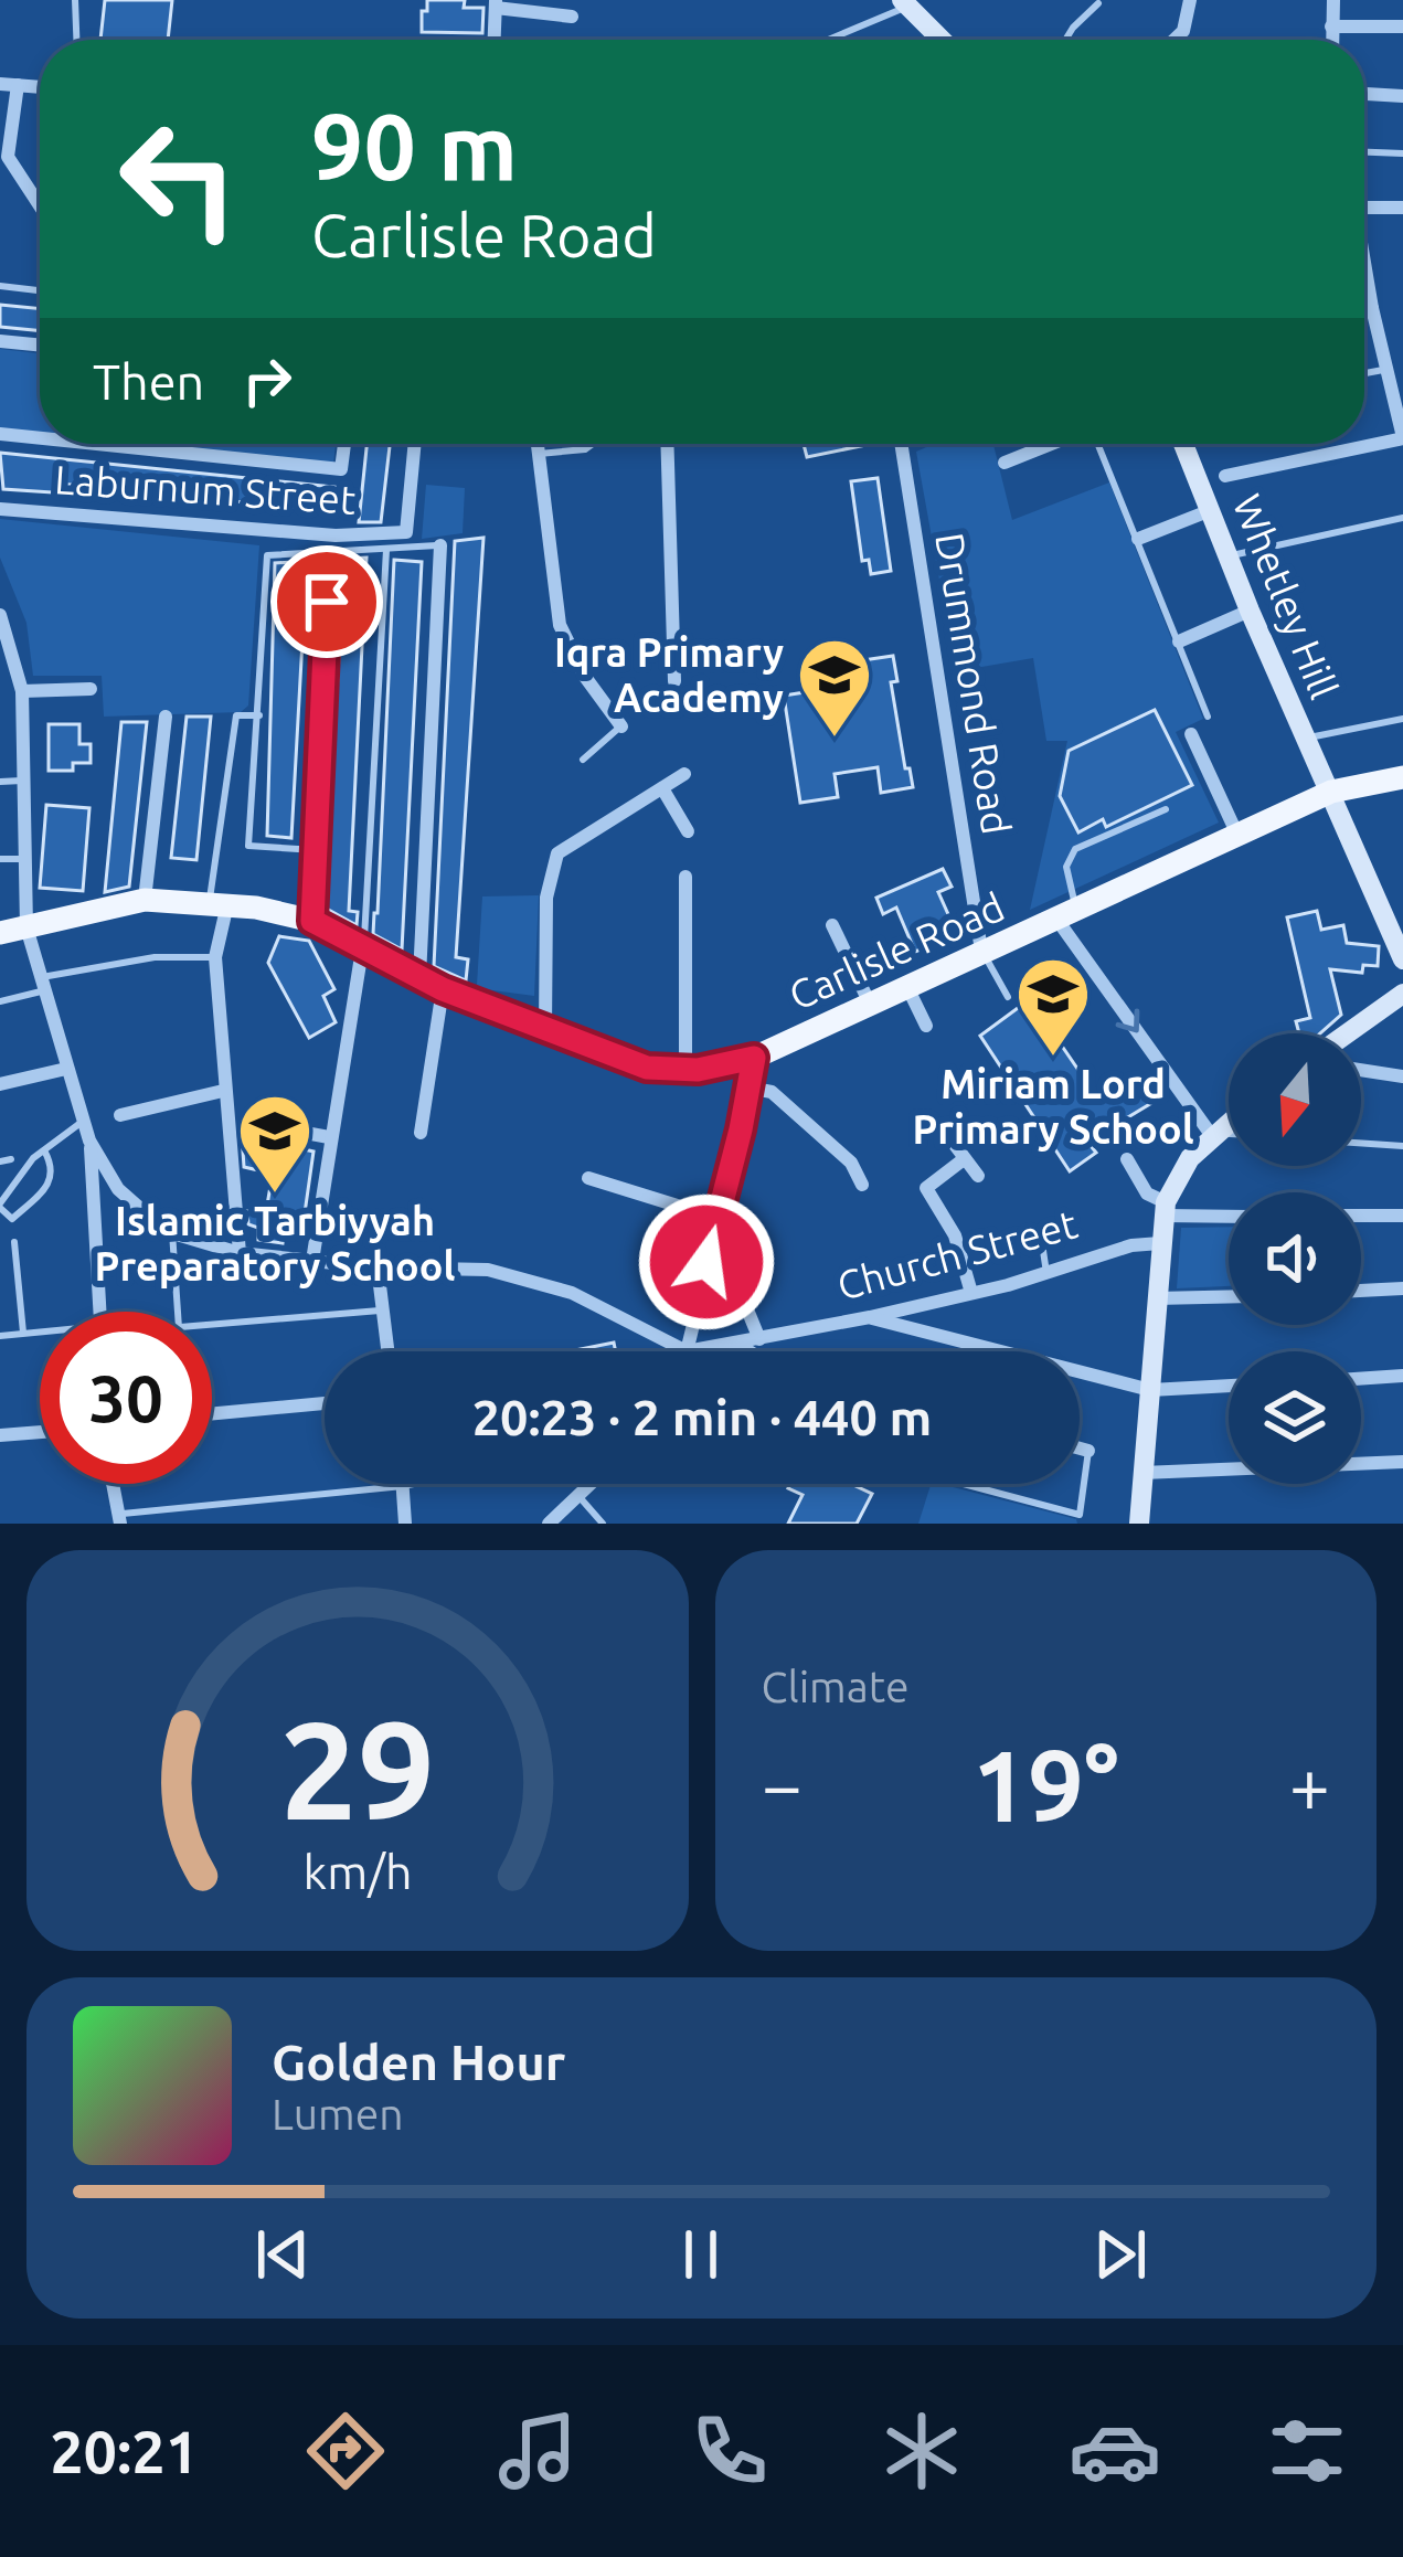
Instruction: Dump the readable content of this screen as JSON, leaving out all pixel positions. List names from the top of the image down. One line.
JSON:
{"streets":{"main road":["Whetley Hill","Carlisle Road"],"street":["Laburnum Street","Drummond Road","Church Street"]},"crossings":[["Whetley Hill","Carlisle Road"],["Drummond Road","Carlisle Road"]],"places":{"school or university":["Iqra Primary Academy","Miriam Lord Primary School","Islamic Tarbiyyah Preparatory School"]},"north":"bottom","page":{"turn":["90 m","Carlisle Road"],"then":"Then","limit":"30","trip":"20:23 · 2 min · 440 m","tile":"Climate","heat":["−","19°","+"],"song":["Golden Hour","Lumen"],"tabs":"20:21","gauge":["29","km/h"]}}
